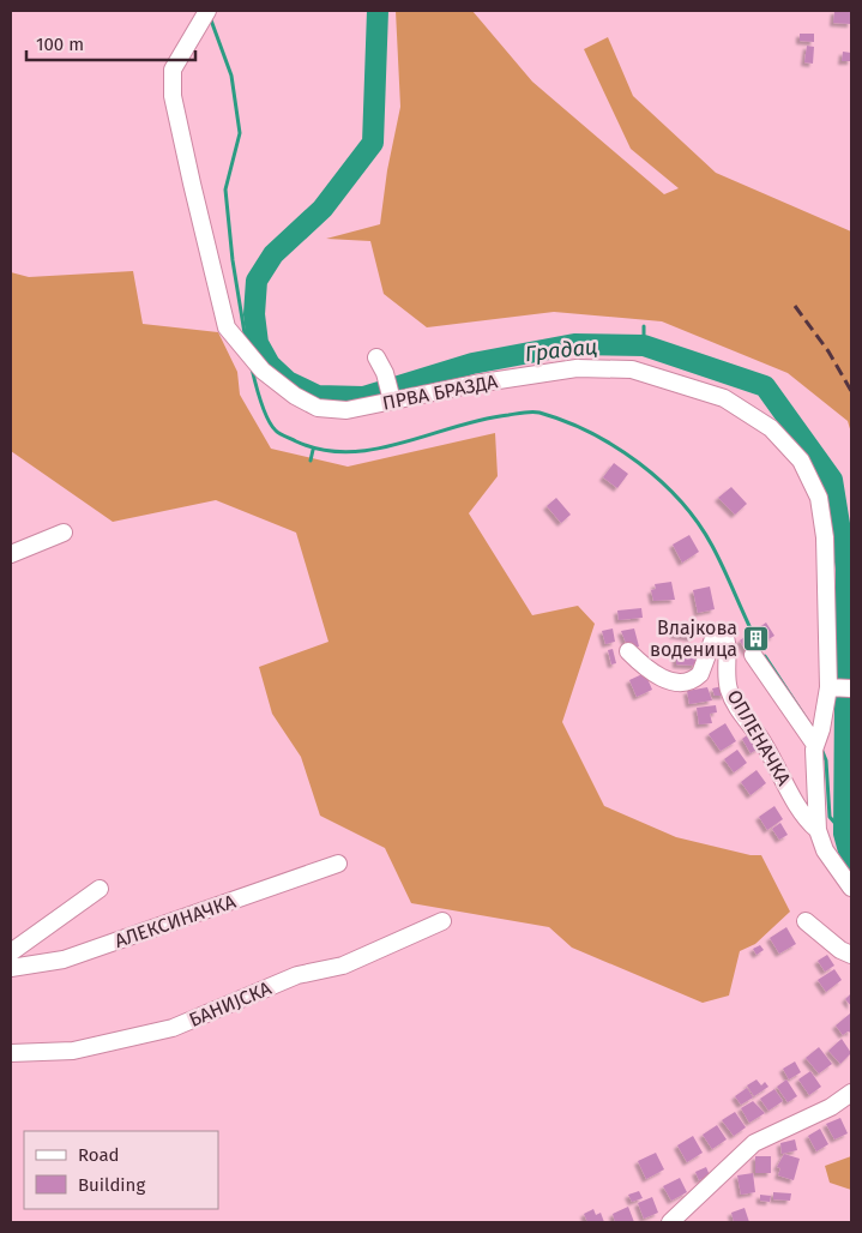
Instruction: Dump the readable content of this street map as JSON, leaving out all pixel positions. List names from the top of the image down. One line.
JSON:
{"streets":{"street":["ПРВА БРАЗДА","ОПЛЕНАЧКА","АЛЕКСИНАЧКА","БАНИЈСКА"]},"crossings":[["ПРВА БРАЗДА","ОПЛЕНАЧКА"]],"water":["Градац"],"places":{"building":["Влајкова воденица"]},"legend":["Road","Building"],"scale_bar":"100 m"}
